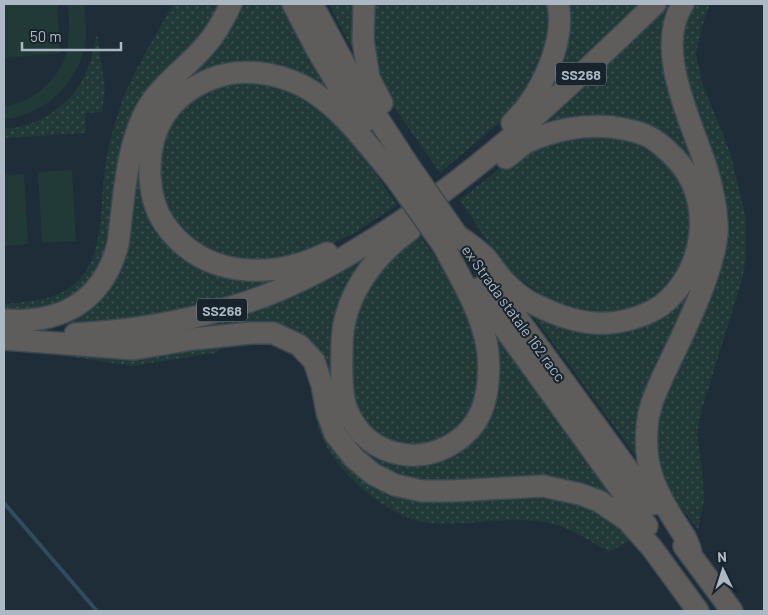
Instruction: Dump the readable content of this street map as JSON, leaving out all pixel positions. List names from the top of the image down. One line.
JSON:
{"streets":{"highway":["SS268","ex Strada statale 162 racc"]},"scale_bar":"50 m","north":"top"}
